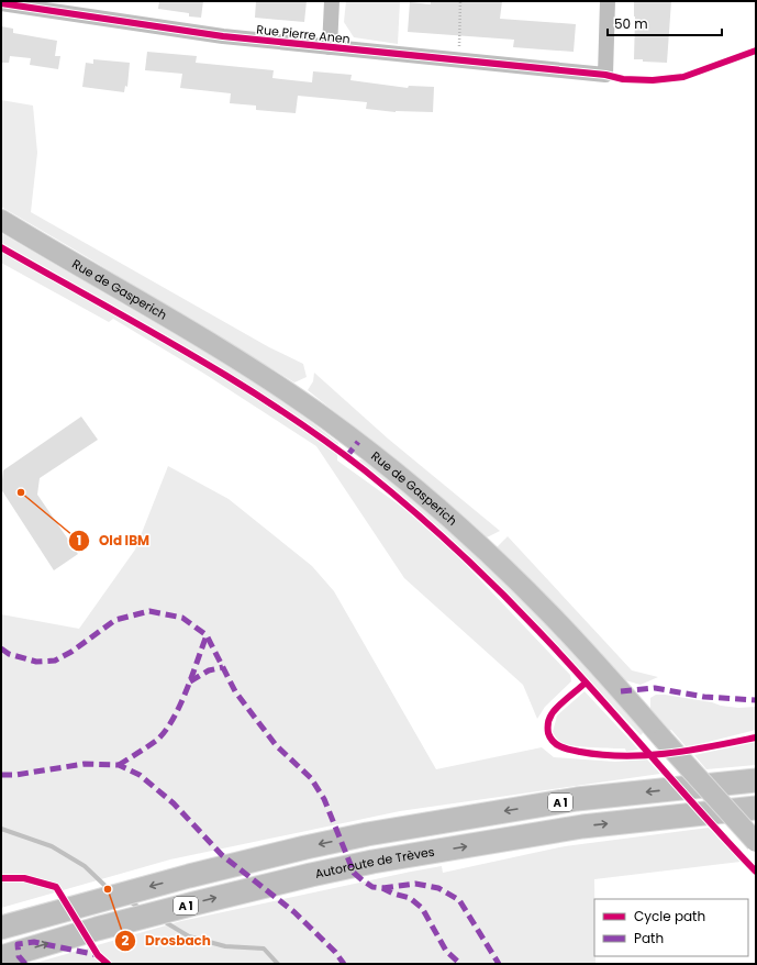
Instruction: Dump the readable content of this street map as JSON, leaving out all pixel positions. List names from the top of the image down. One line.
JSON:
{"streets":{"highway":["A 1","Autoroute de Trèves"],"main road":["Rue de Gasperich"],"street":["Rue Pierre Anen"]},"places":["Old IBM","Drosbach"],"legend":["Cycle path","Path"],"scale_bar":"50 m"}
